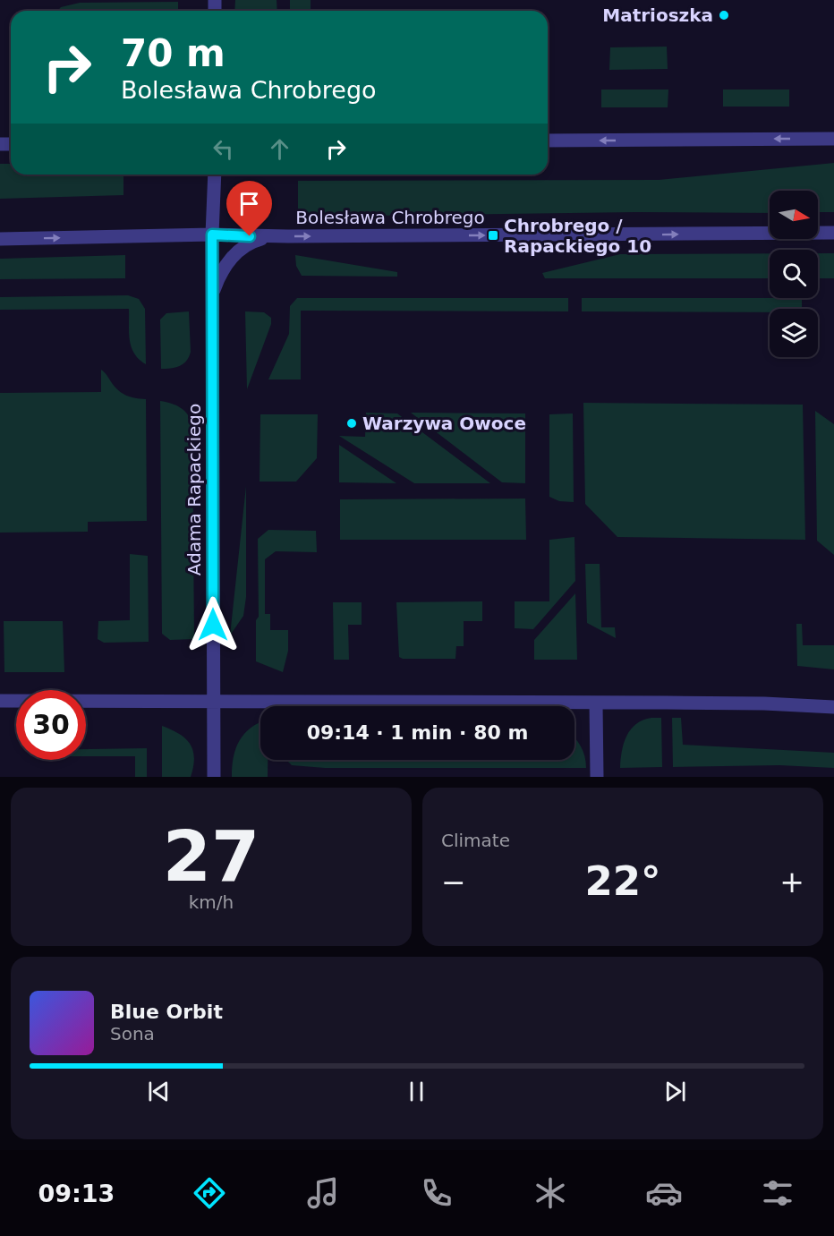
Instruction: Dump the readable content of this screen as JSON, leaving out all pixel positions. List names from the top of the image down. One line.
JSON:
{"streets":{"street":["Bolesława Chrobrego","Adama Rapackiego"]},"crossings":[["Bolesława Chrobrego","Adama Rapackiego"]],"places":{"other":["Matrioszka","Warzywa Owoce"],"transit":["Chrobrego / Rapackiego 10"]},"north":"right","page":{"turn":["70 m","Bolesława Chrobrego"],"limit":"30","trip":"09:14 · 1 min · 80 m","tile":[["27","km/h"],"Climate"],"heat":["−","22°","+"],"song":["Blue Orbit","Sona"],"tabs":"09:13"}}
